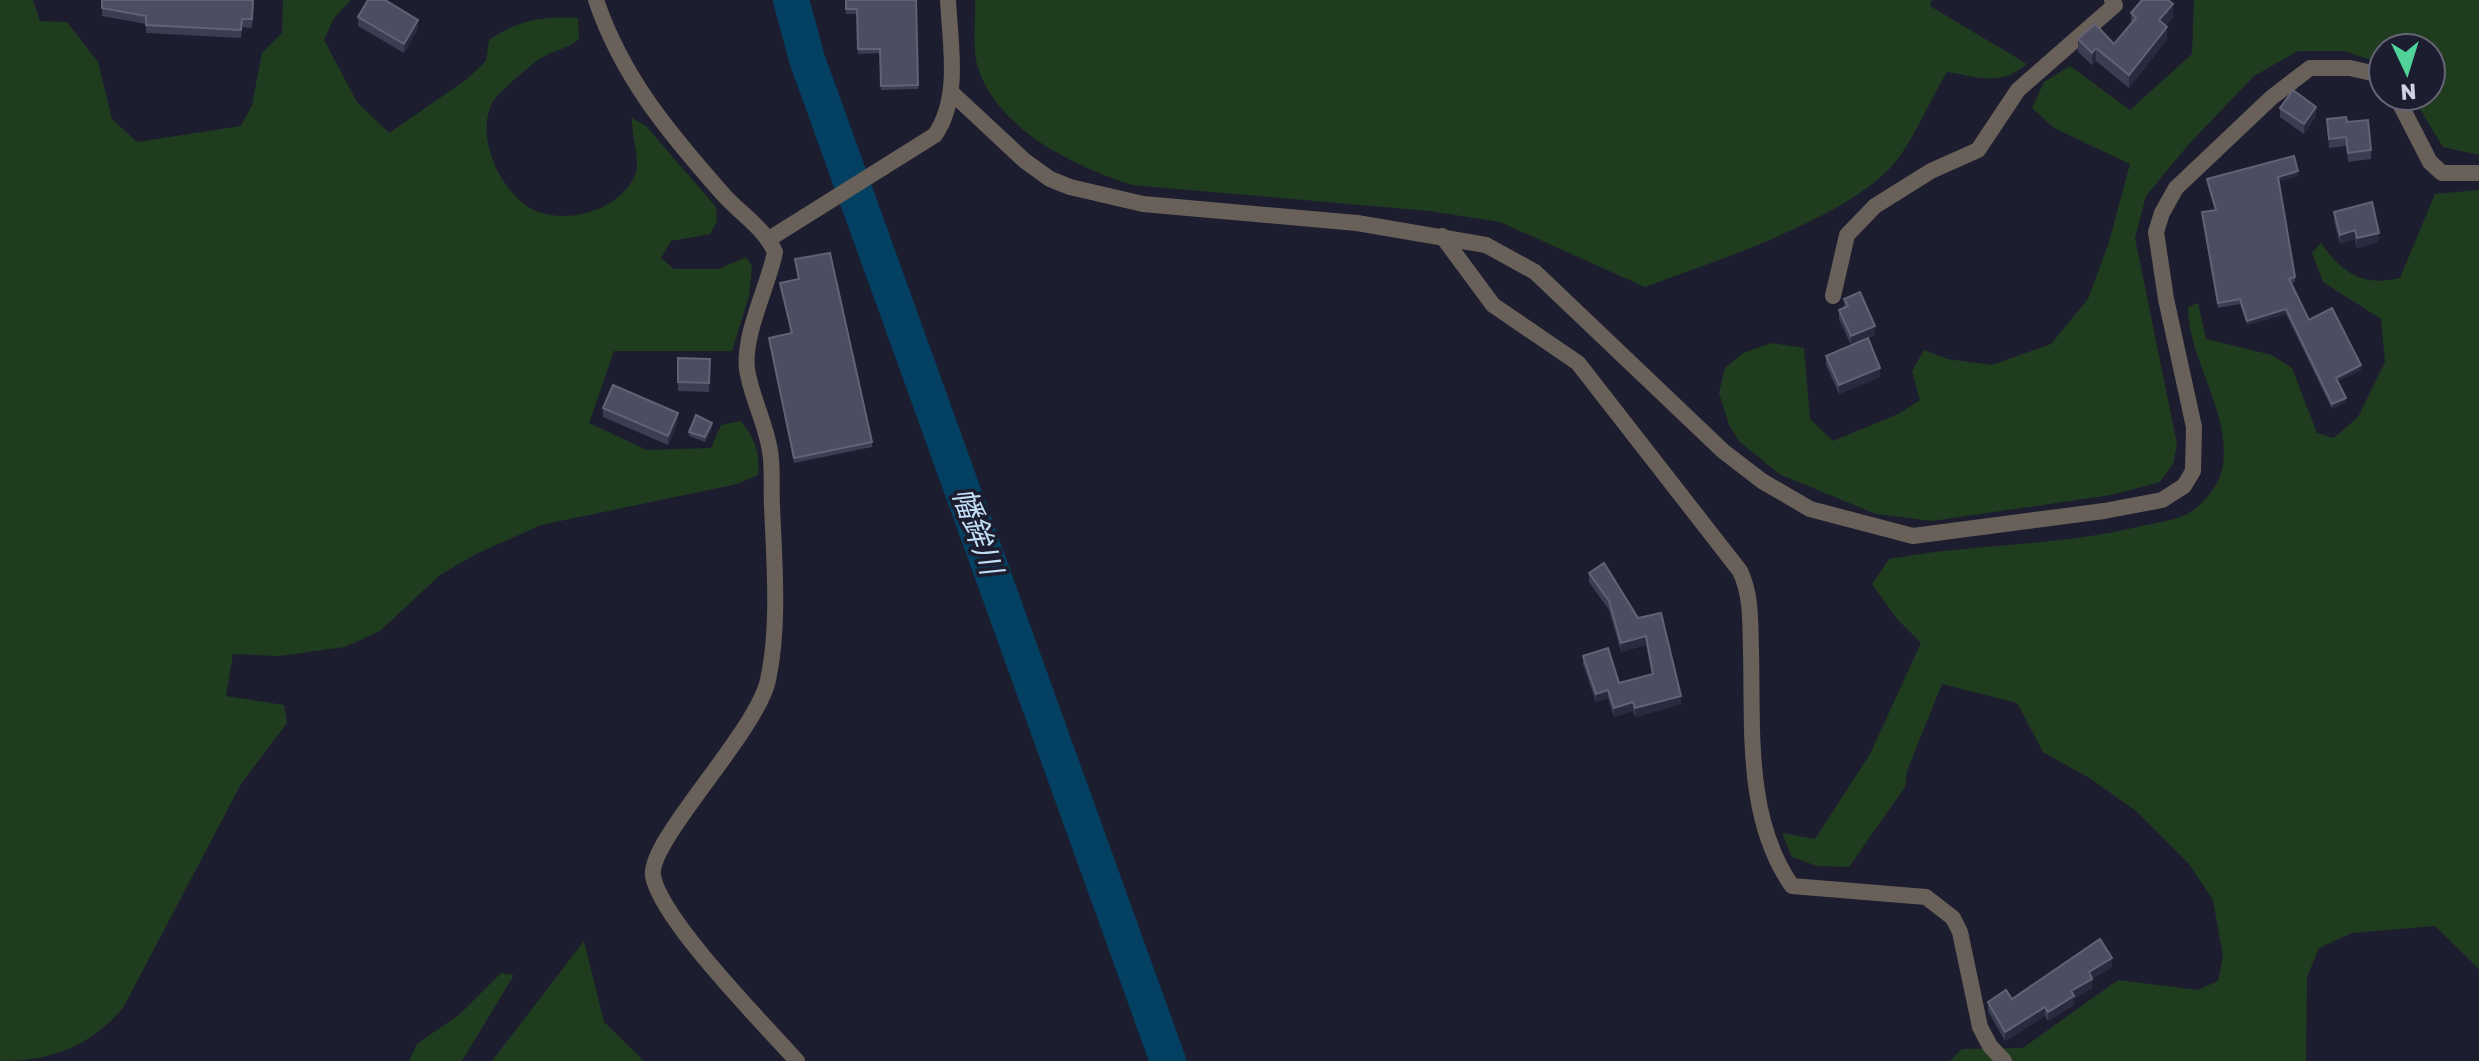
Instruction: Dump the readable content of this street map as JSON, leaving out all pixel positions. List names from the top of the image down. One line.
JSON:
{"water":["幡鉾川"],"north":"bottom"}
